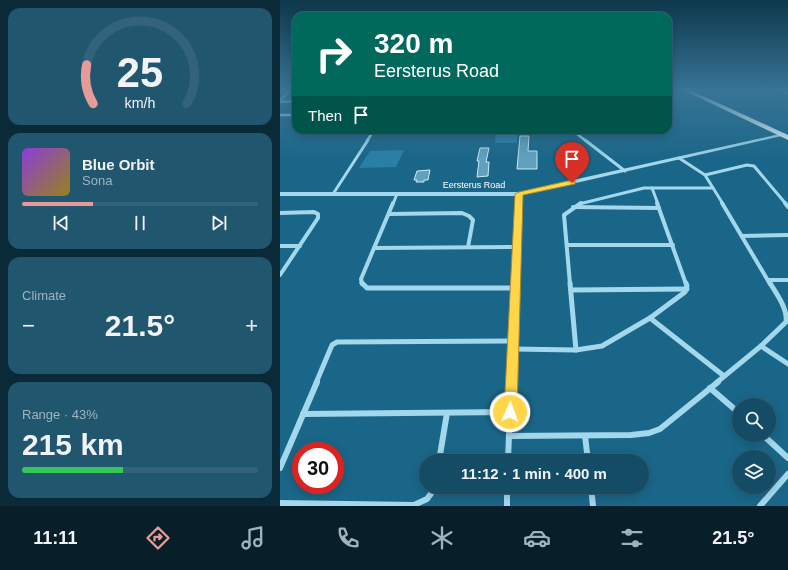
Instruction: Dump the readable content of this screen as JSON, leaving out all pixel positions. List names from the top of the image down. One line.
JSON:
{"streets":{"street":["Eersterus Road"]},"page":{"turn":["320 m","Eersterus Road"],"then":"Then","song":["Blue Orbit","Sona"],"tile":["Climate",["Range · 43%","215 km"]],"heat":["−","21.5°","+"],"limit":"30","trip":"11:12 · 1 min · 400 m","tabs":["11:11","21.5°"],"gauge":["25","km/h"]}}
